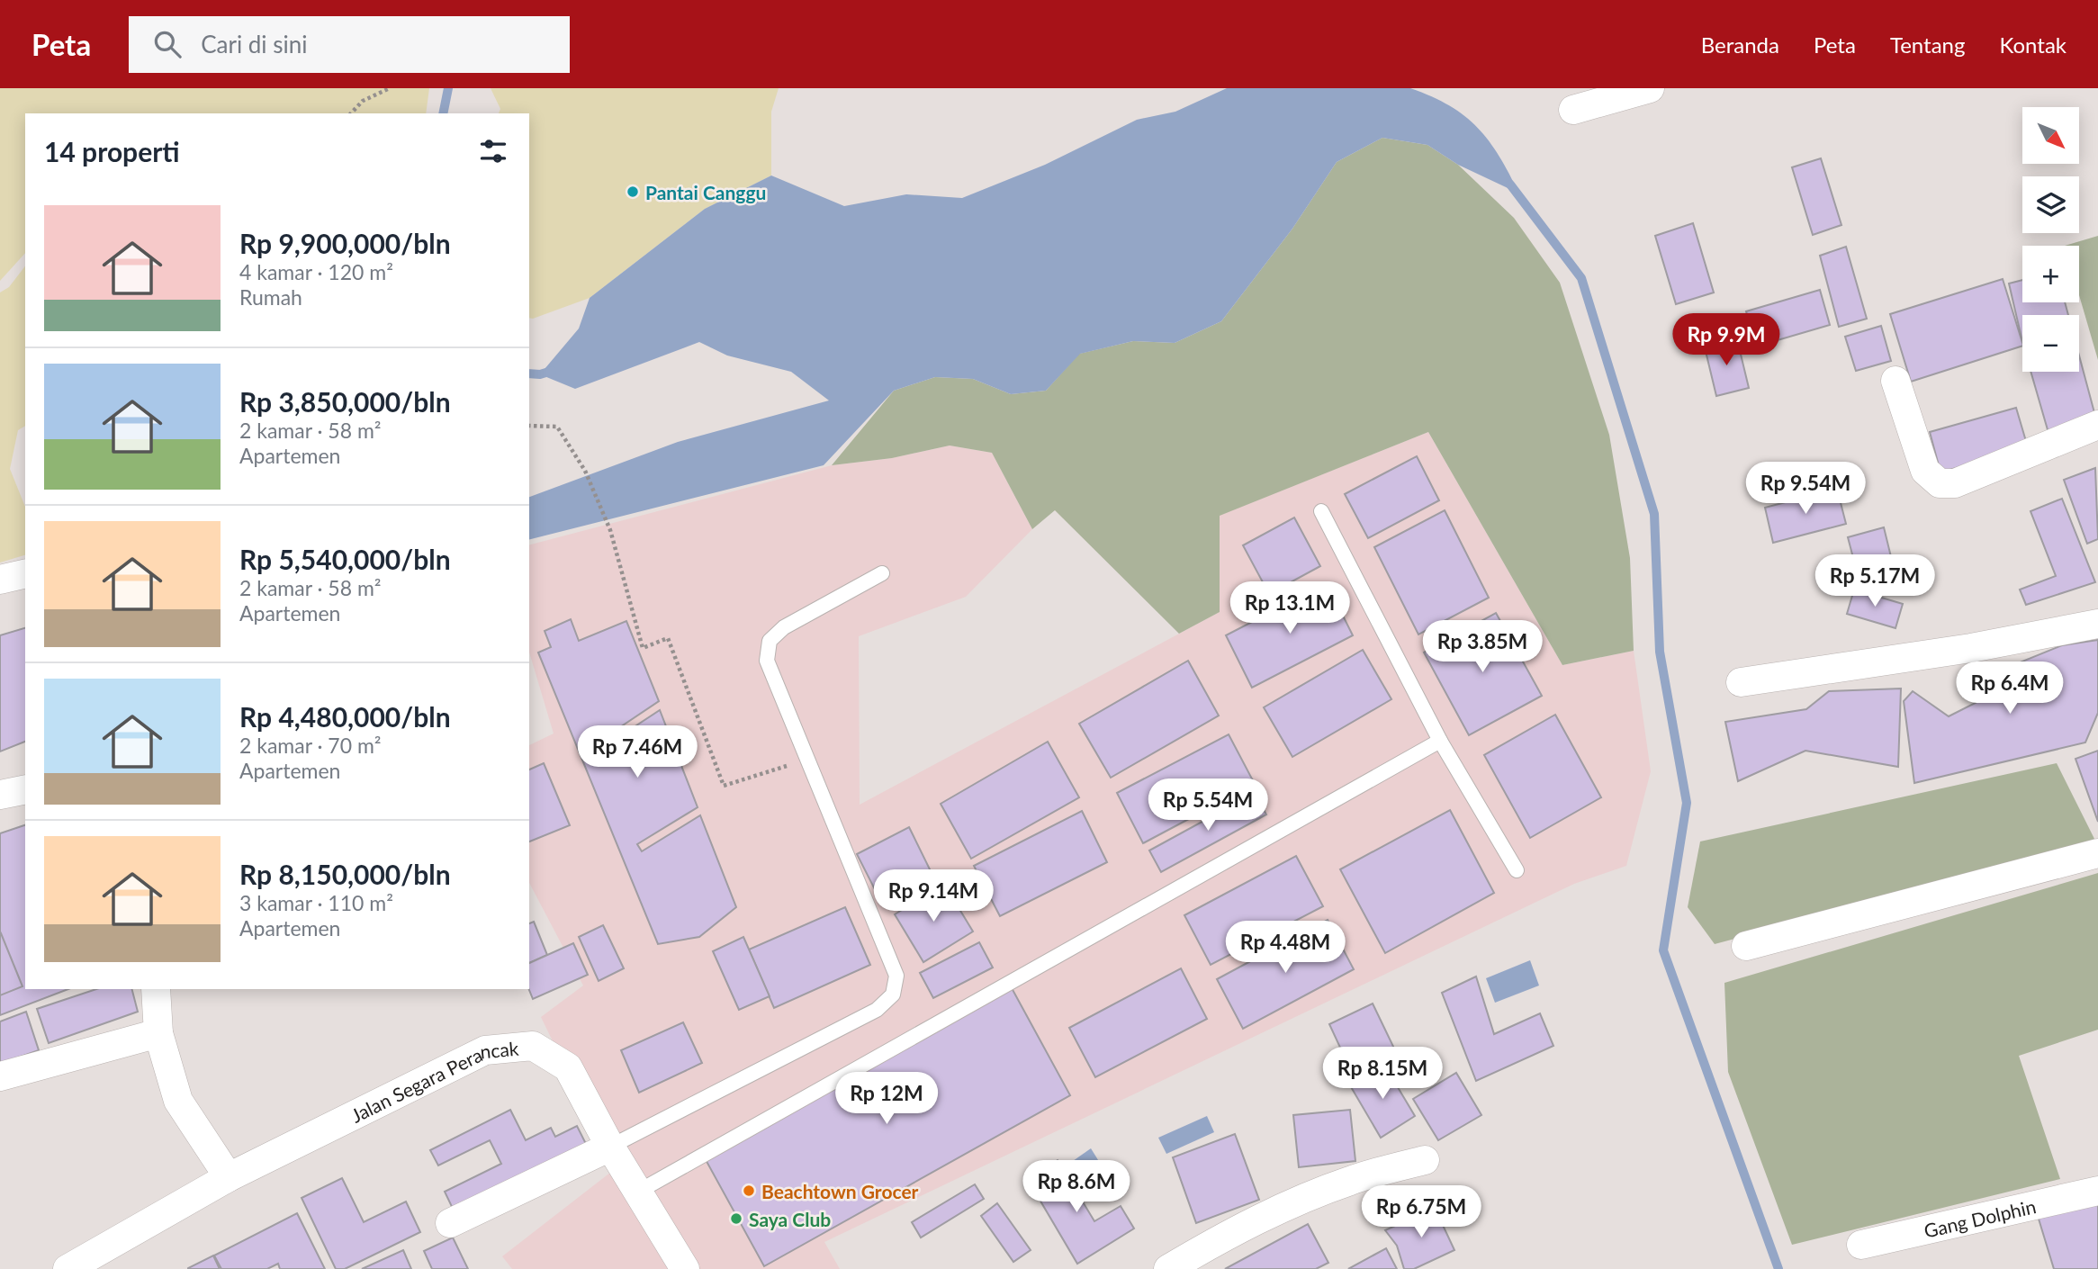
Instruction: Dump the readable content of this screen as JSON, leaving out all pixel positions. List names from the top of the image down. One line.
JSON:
{"streets":{"street":["Jalan Segara Perancak","Gang Dolphin"]},"places":["Pantai Canggu","Beachtown Grocer","Saya Club"],"north":"bottom right","page":{"header":"Peta","search":"Cari di sini","nav":["Beranda","Peta","Tentang","Kontak"],"map_buttons":["+","−"],"heading":"14 properti","list":[{"name":"Rp 9,900,000/bln","note":"4 kamar · 120 m² · Rumah"},{"name":"Rp 3,850,000/bln","note":"2 kamar · 58 m² · Apartemen"},{"name":"Rp 5,540,000/bln","note":"2 kamar · 58 m² · Apartemen"},{"name":"Rp 4,480,000/bln","note":"2 kamar · 70 m² · Apartemen"},{"name":"Rp 8,150,000/bln","note":"3 kamar · 110 m² · Apartemen"}],"price":["Rp 9.9M","Rp 9.54M","Rp 5.17M","Rp 13.1M","Rp 3.85M","Rp 6.4M","Rp 7.46M","Rp 5.54M","Rp 9.14M","Rp 4.48M","Rp 8.15M","Rp 12M","Rp 8.6M","Rp 6.75M"]}}
